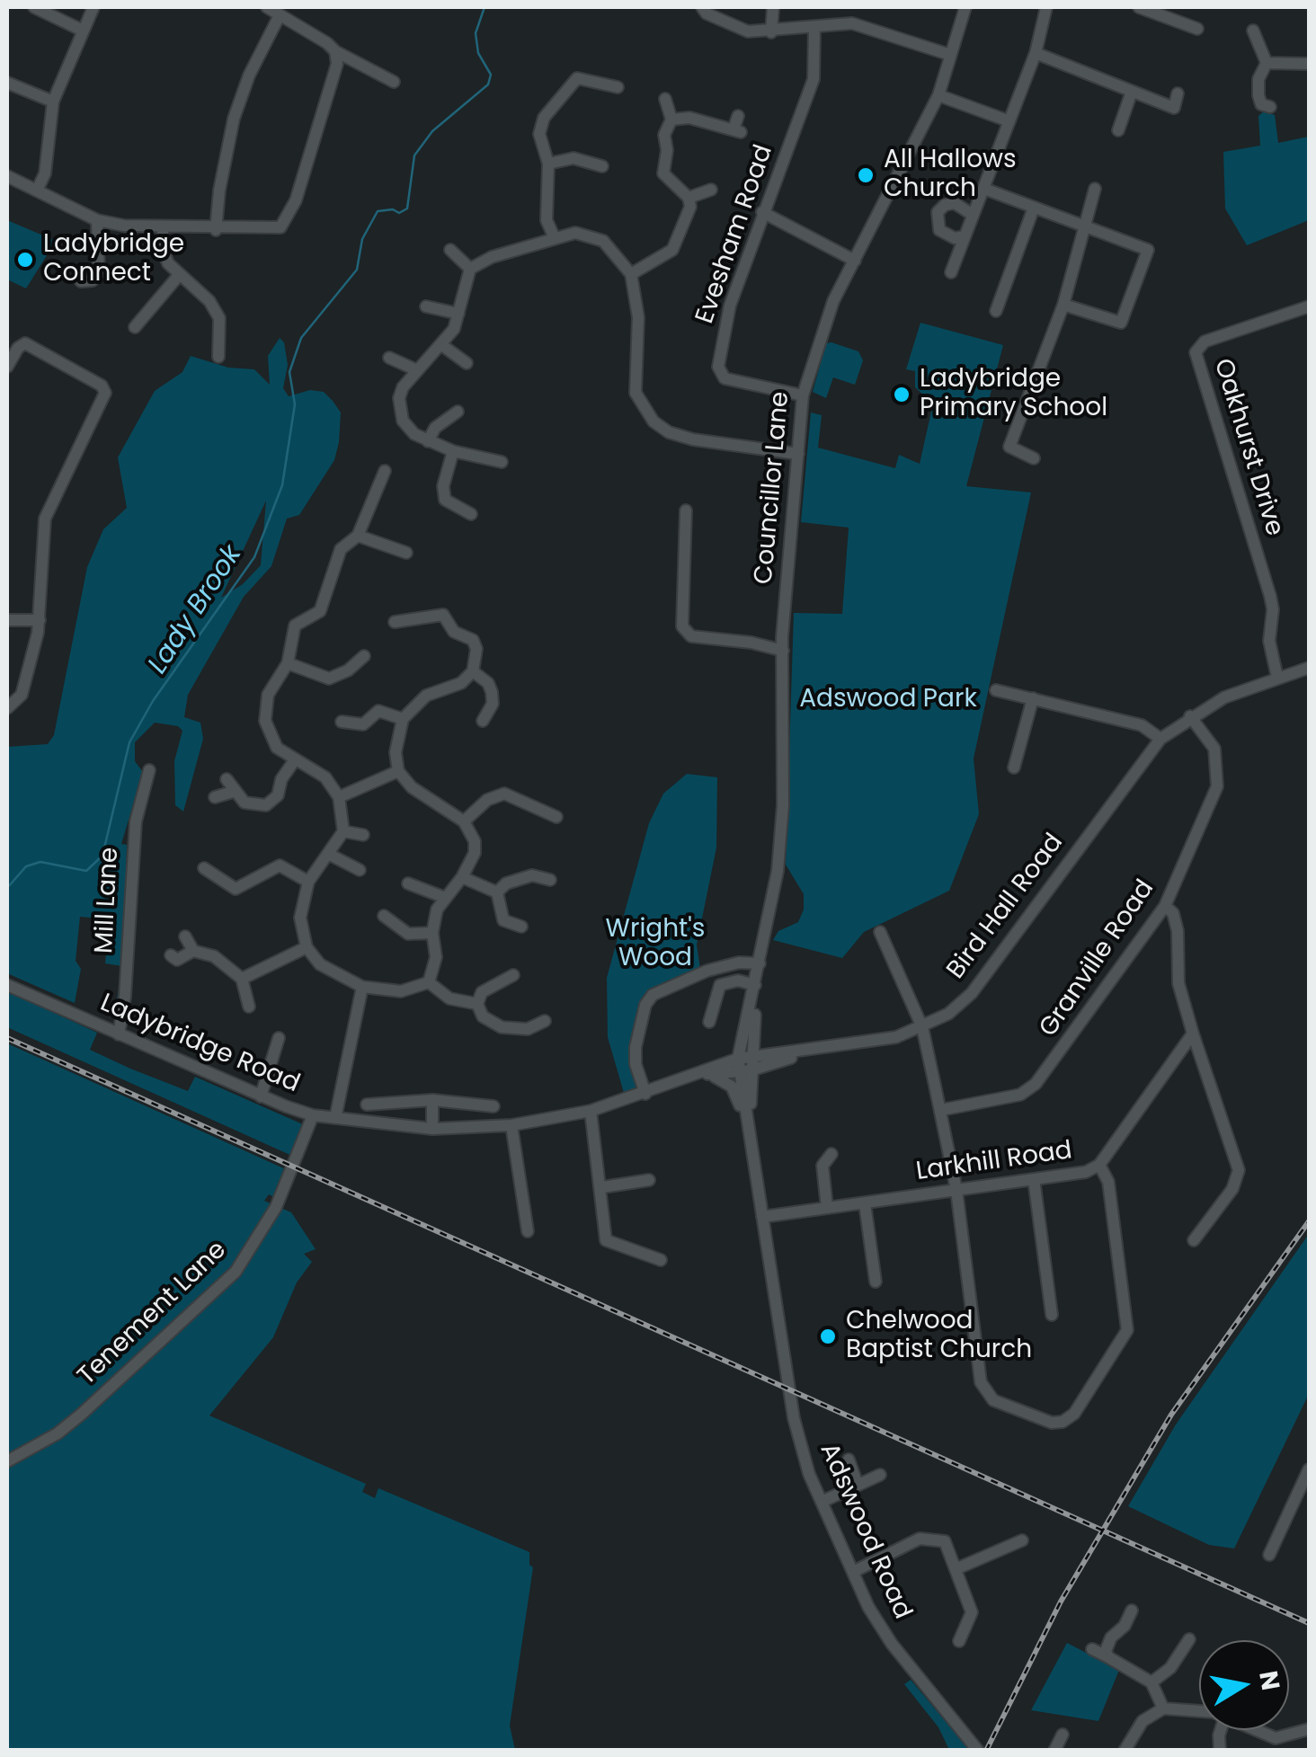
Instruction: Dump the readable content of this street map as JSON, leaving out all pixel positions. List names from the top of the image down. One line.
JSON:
{"streets":{"street":["Evesham Road","Oakhurst Drive","Councillor Lane","Mill Lane","Bird Hall Road","Granville Road","Ladybridge Road","Larkhill Road","Tenement Lane","Adswood Road"]},"crossings":[["Evesham Road","Councillor Lane"],["Oakhurst Drive","Bird Hall Road"],["Councillor Lane","Bird Hall Road"],["Councillor Lane","Ladybridge Road"],["Councillor Lane","Adswood Road"],["Mill Lane","Ladybridge Road"],["Bird Hall Road","Granville Road"],["Bird Hall Road","Ladybridge Road"],["Bird Hall Road","Adswood Road"],["Ladybridge Road","Tenement Lane"],["Ladybridge Road","Adswood Road"],["Larkhill Road","Adswood Road"]],"water":["Lady Brook"],"parks":["Adswood Park","Wright's Wood"],"places":["All Hallows Church","Ladybridge Connect","Ladybridge Primary School","Chelwood Baptist Church"],"north":"right"}
